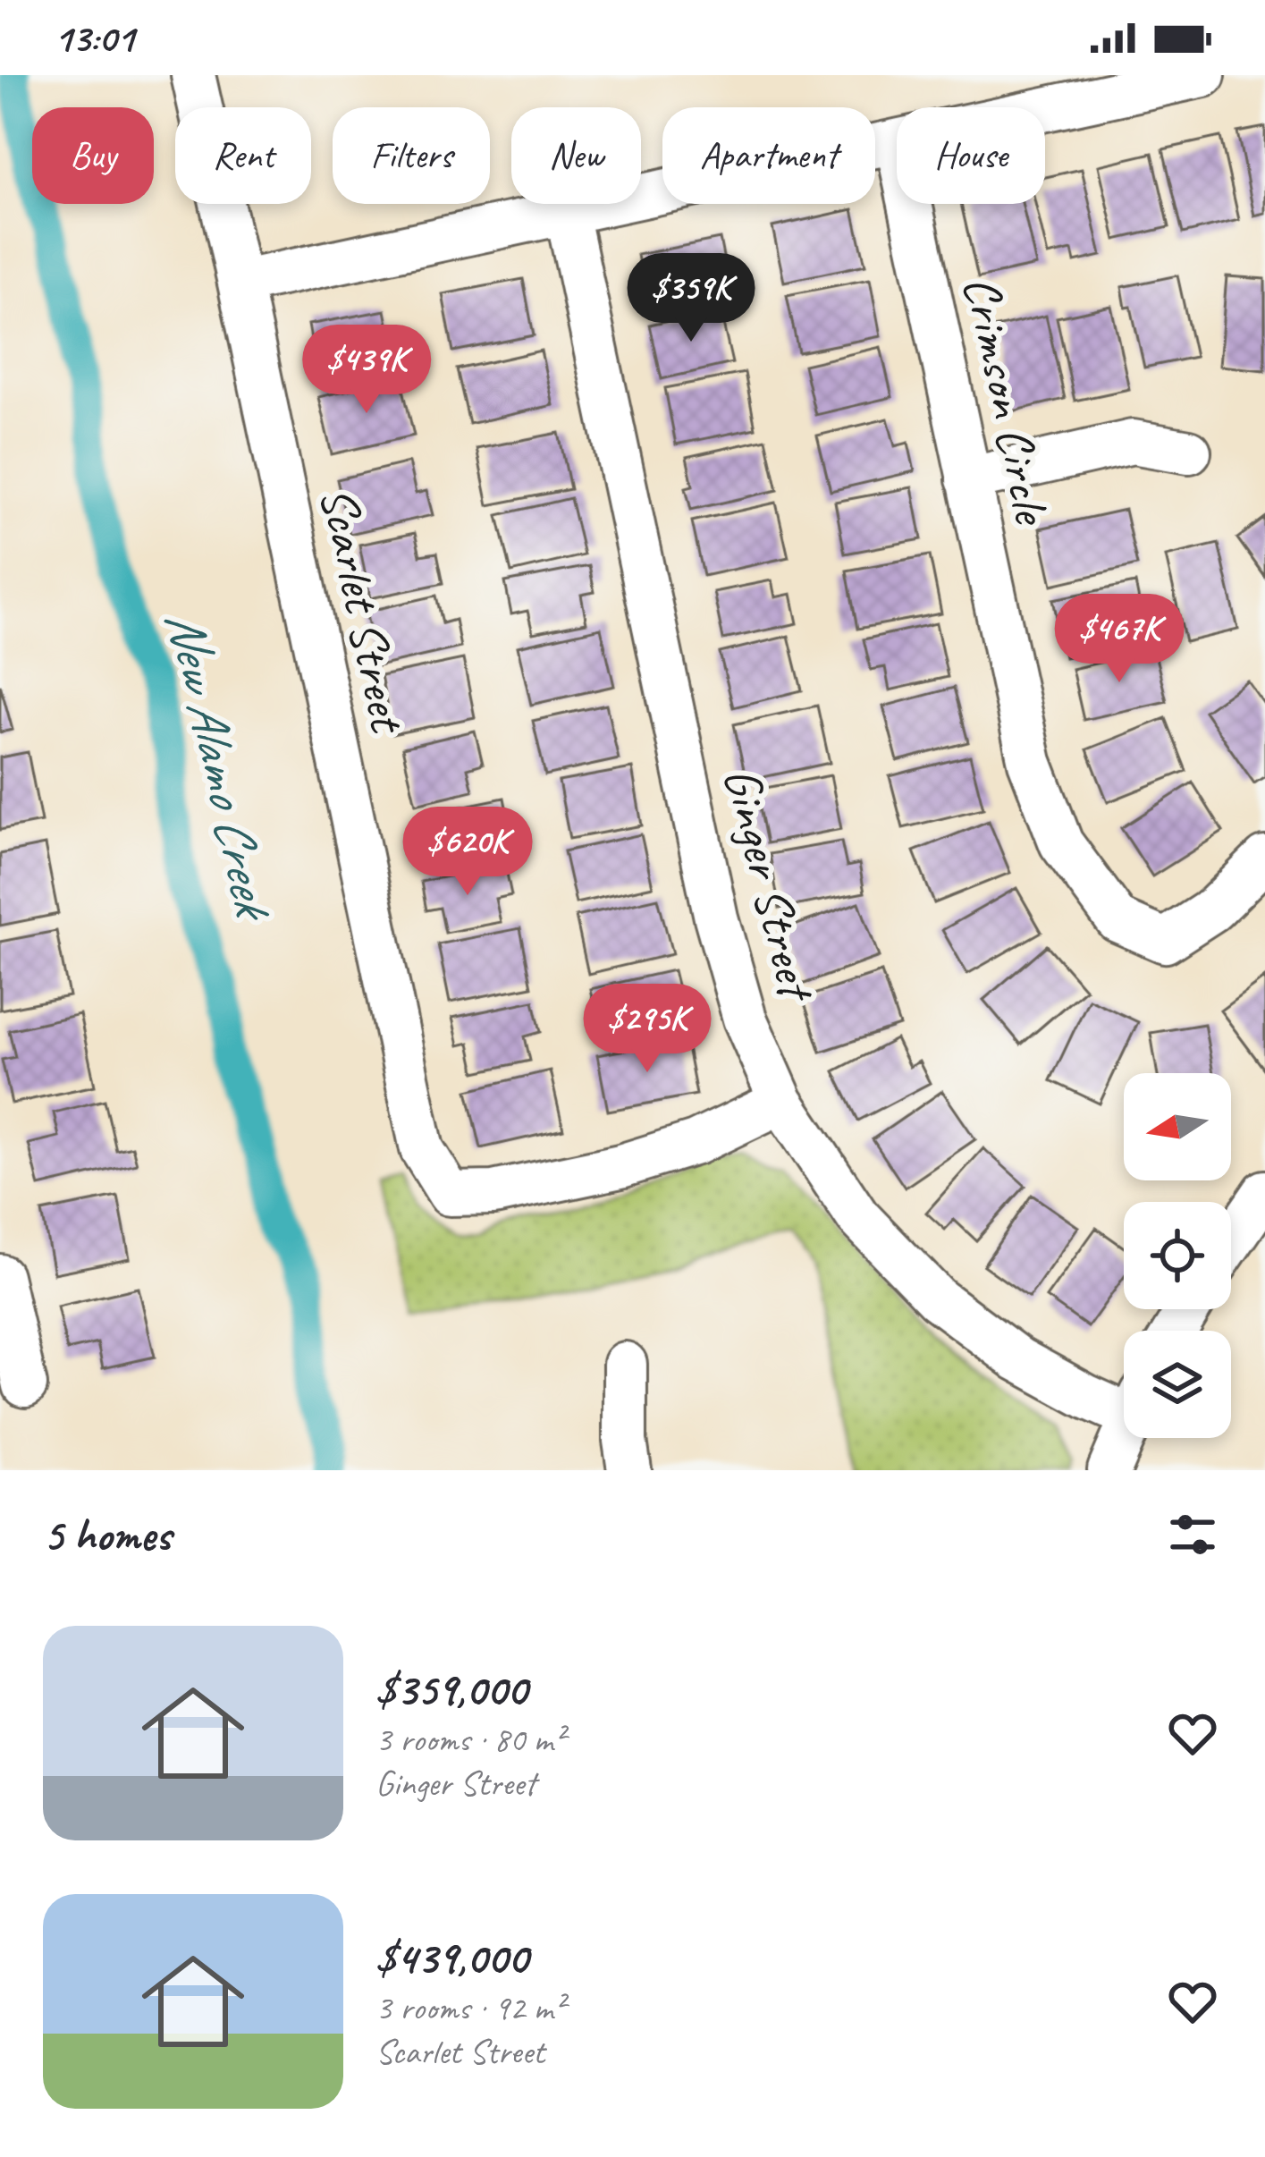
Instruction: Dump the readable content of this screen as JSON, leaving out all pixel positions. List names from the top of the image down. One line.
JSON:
{"streets":{"street":["Crimson Circle","Scarlet Street","Ginger Street"]},"crossings":[["Scarlet Street","Ginger Street"]],"water":["New Alamo Creek"],"north":"left","page":{"status":"13:01","chip":["Buy","Rent","Filters","New","Apartment","House"],"price":["$359K","$439K","$467K","$620K","$295K"],"heading":"5 homes","list":[{"name":"$359,000","note":"3 rooms · 80 m² · Ginger Street"},{"name":"$439,000","note":"3 rooms · 92 m² · Scarlet Street"}]}}
